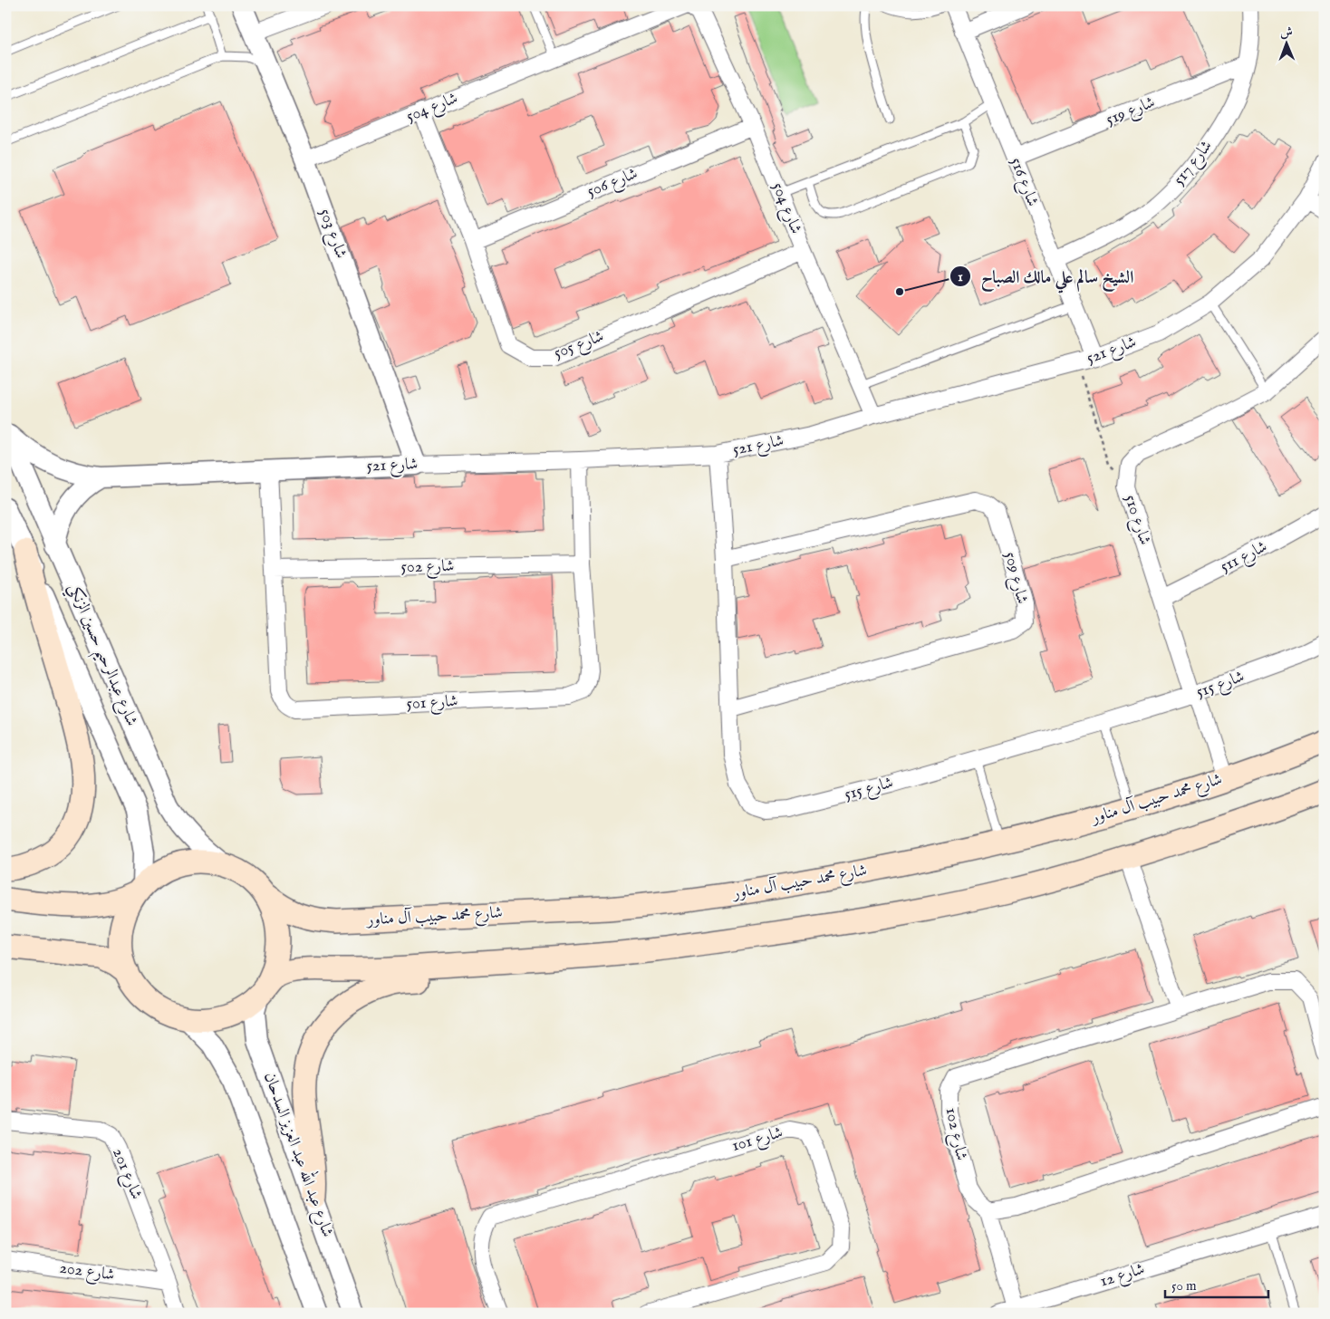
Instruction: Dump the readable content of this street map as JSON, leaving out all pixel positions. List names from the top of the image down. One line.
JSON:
{"streets":{"main road":["شارع محمد حبيب آل مناور"],"street":["شارع 504","شارع 519","شارع 517","شارع 516","شارع 506","شارع 503","شارع 505","شارع 521","شارع 510","شارع 511","شارع 502","شارع 509","شارع عبدالرحيم حسين الزنكي","شارع 515","شارع 501","شارع 102","شارع 101","شارع عبد الله عبد العزيز السدحان","شارع 201","شارع 202","شارع 12"]},"crossings":[["شارع 504","شارع 506"],["شارع 504","شارع 503"],["شارع 504","شارع 505"],["شارع 504","شارع 521"],["شارع 519","شارع 517"],["شارع 519","شارع 516"],["شارع 517","شارع 516"],["شارع 516","شارع 521"],["شارع 506","شارع 505"],["شارع 503","شارع 521"],["شارع 521","شارع عبدالرحيم حسين الزنكي"],["شارع 521","شارع 515"],["شارع 521","شارع 501"],["شارع 510","شارع 511"],["شارع 510","شارع 515"],["شارع 510","شارع محمد حبيب آل مناور"],["شارع 502","شارع 501"],["شارع 509","شارع 515"],["شارع عبدالرحيم حسين الزنكي","شارع محمد حبيب آل مناور"],["شارع عبدالرحيم حسين الزنكي","شارع عبد الله عبد العزيز السدحان"],["شارع محمد حبيب آل مناور","شارع عبد الله عبد العزيز السدحان"],["شارع 201","شارع 202"]],"places":["الشيخ سالم علي مالك الصباح"],"scale_bar":"50 m","north":"top"}
